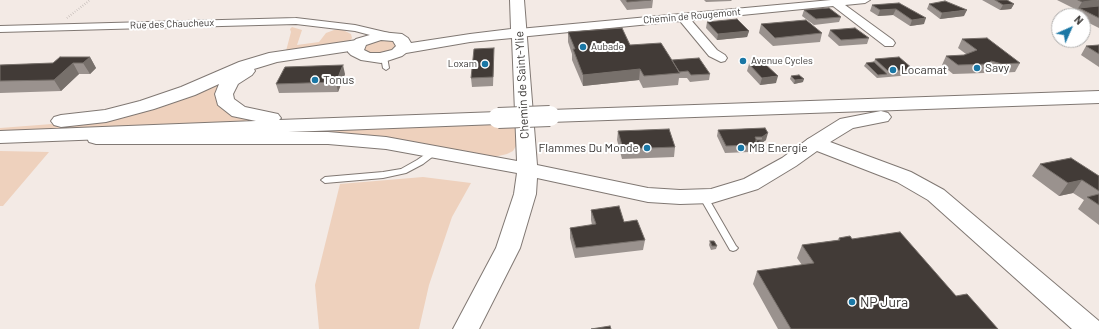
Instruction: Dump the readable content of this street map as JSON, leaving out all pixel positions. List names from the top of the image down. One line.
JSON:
{"streets":{"street":["Chemin de Rougemont","Rue des Chaucheux","Chemin de Saint-Ylie"]},"crossings":[["Chemin de Rougemont","Chemin de Saint-Ylie"]],"places":["Aubade","Avenue Cycles","Loxam","Savy","Locamat","Tonus","Flammes Du Monde","MB Energie","NP Jura"],"north":"top right"}
